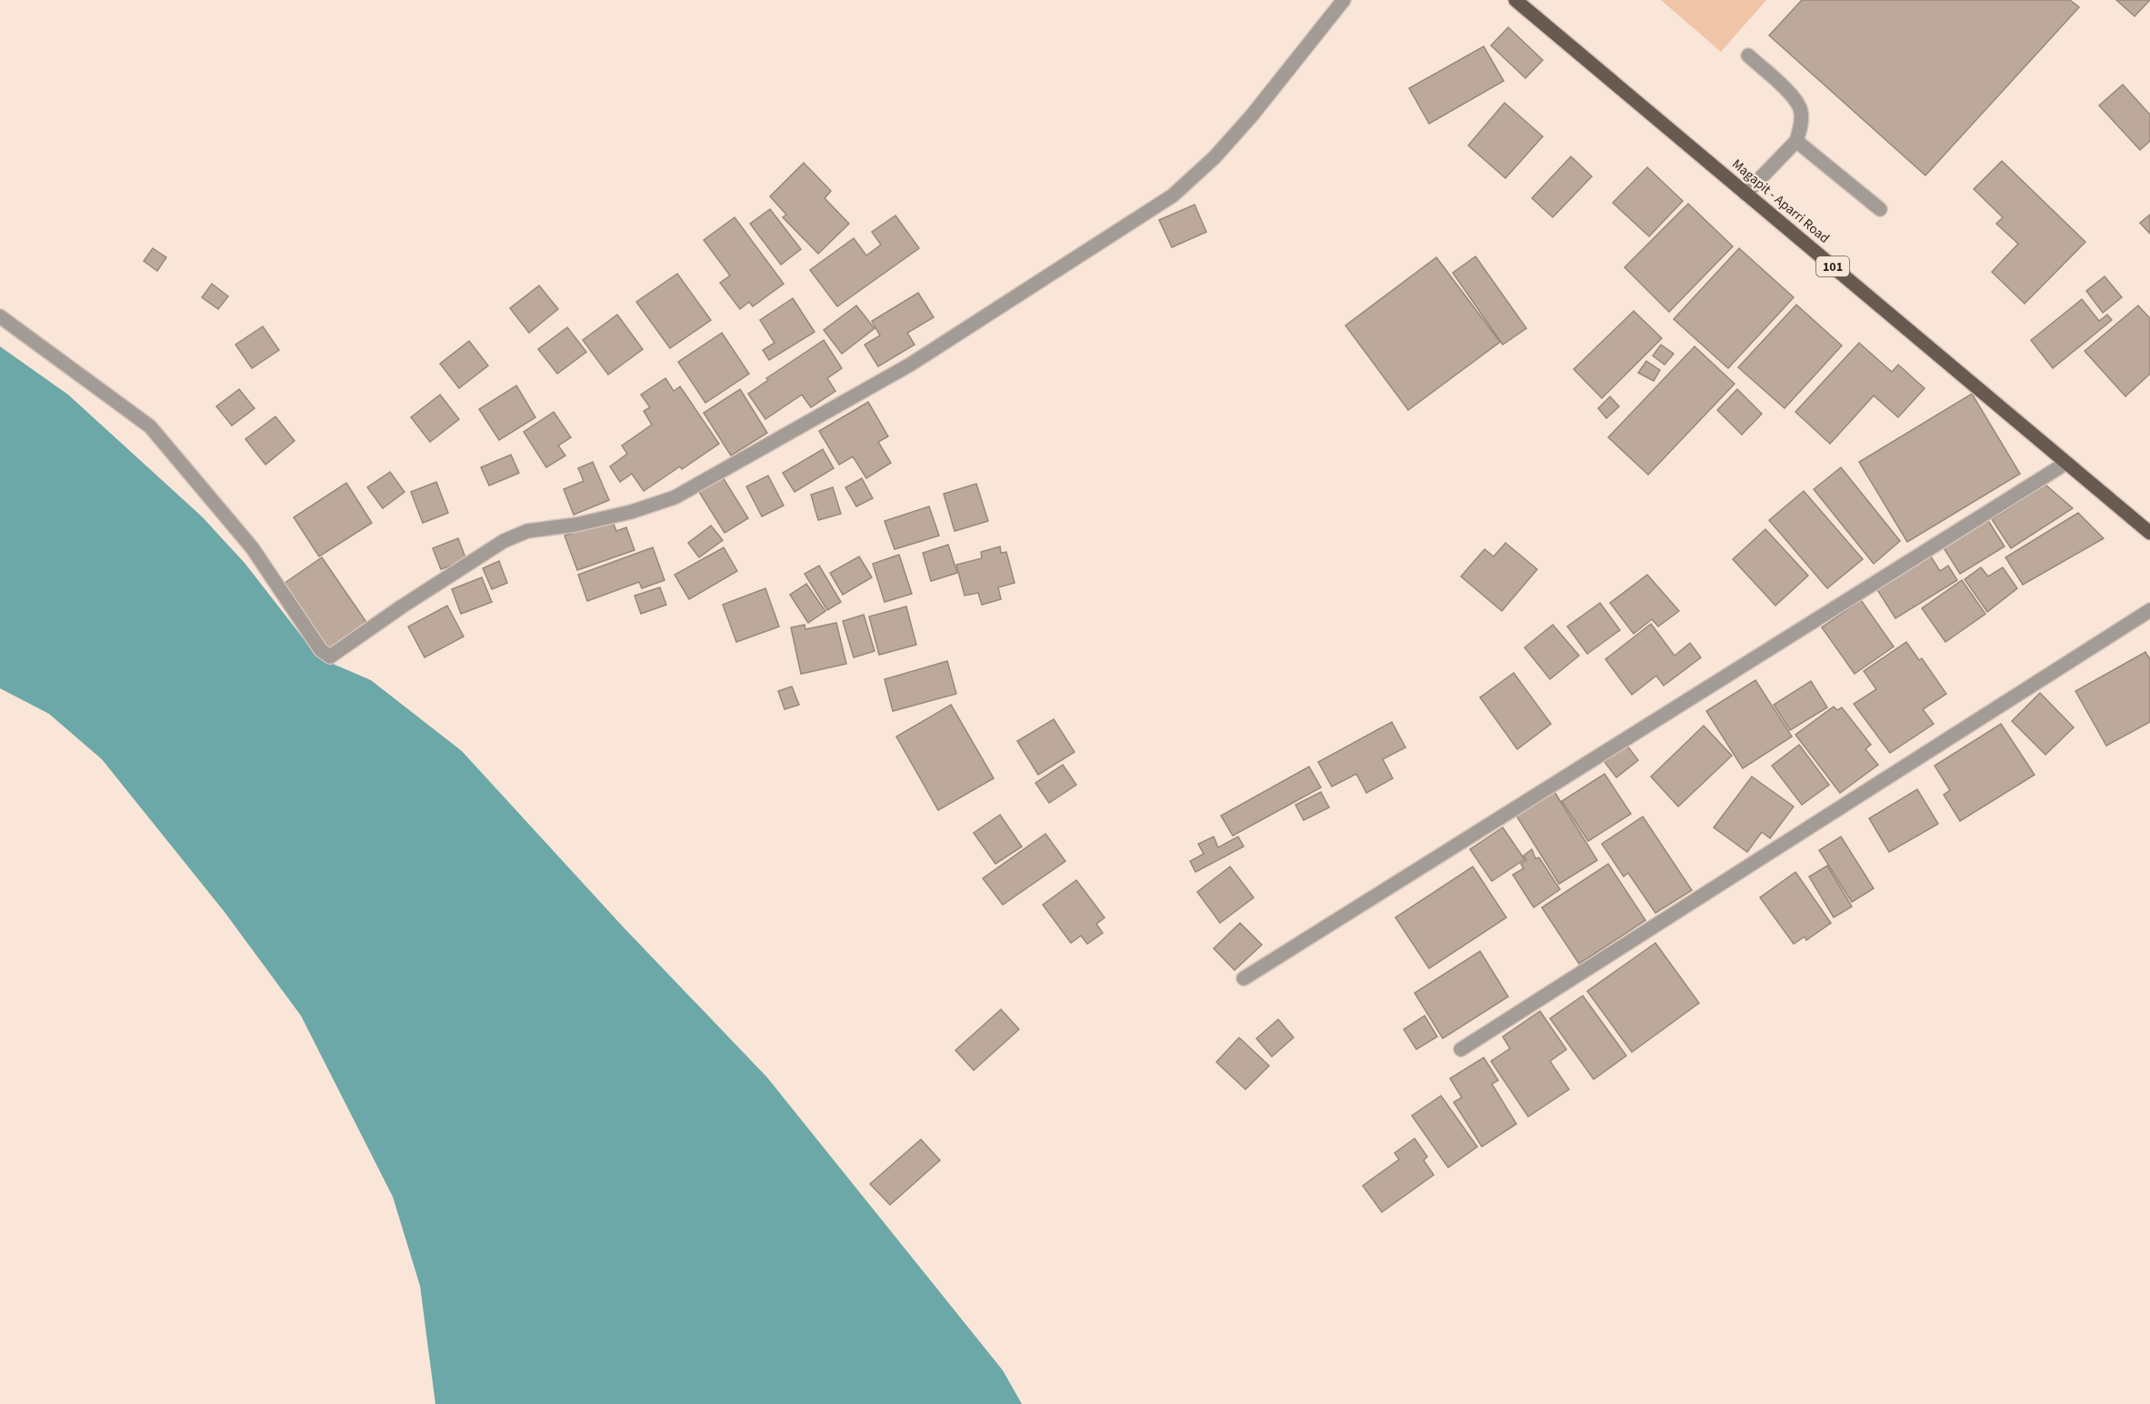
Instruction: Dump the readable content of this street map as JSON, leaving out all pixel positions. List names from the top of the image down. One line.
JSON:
{"streets":{"main road":["Magapit - Aparri Road","101"]}}
